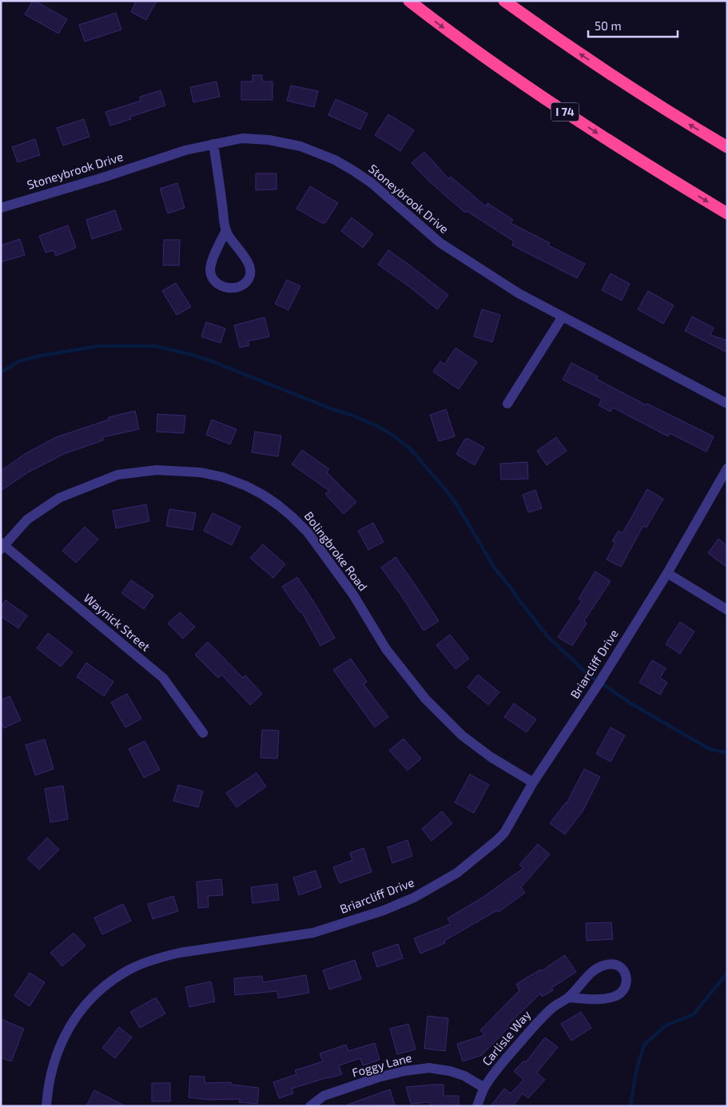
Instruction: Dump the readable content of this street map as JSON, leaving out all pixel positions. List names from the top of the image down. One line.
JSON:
{"streets":{"highway":["I 74"],"street":["Stoneybrook Drive","Bolingbroke Road","Waynick Street","Briarcliff Drive","Carlisle Way","Foggy Lane"]},"crossings":[["Bolingbroke Road","Waynick Street"],["Bolingbroke Road","Briarcliff Drive"],["Carlisle Way","Foggy Lane"]],"scale_bar":"50 m"}
